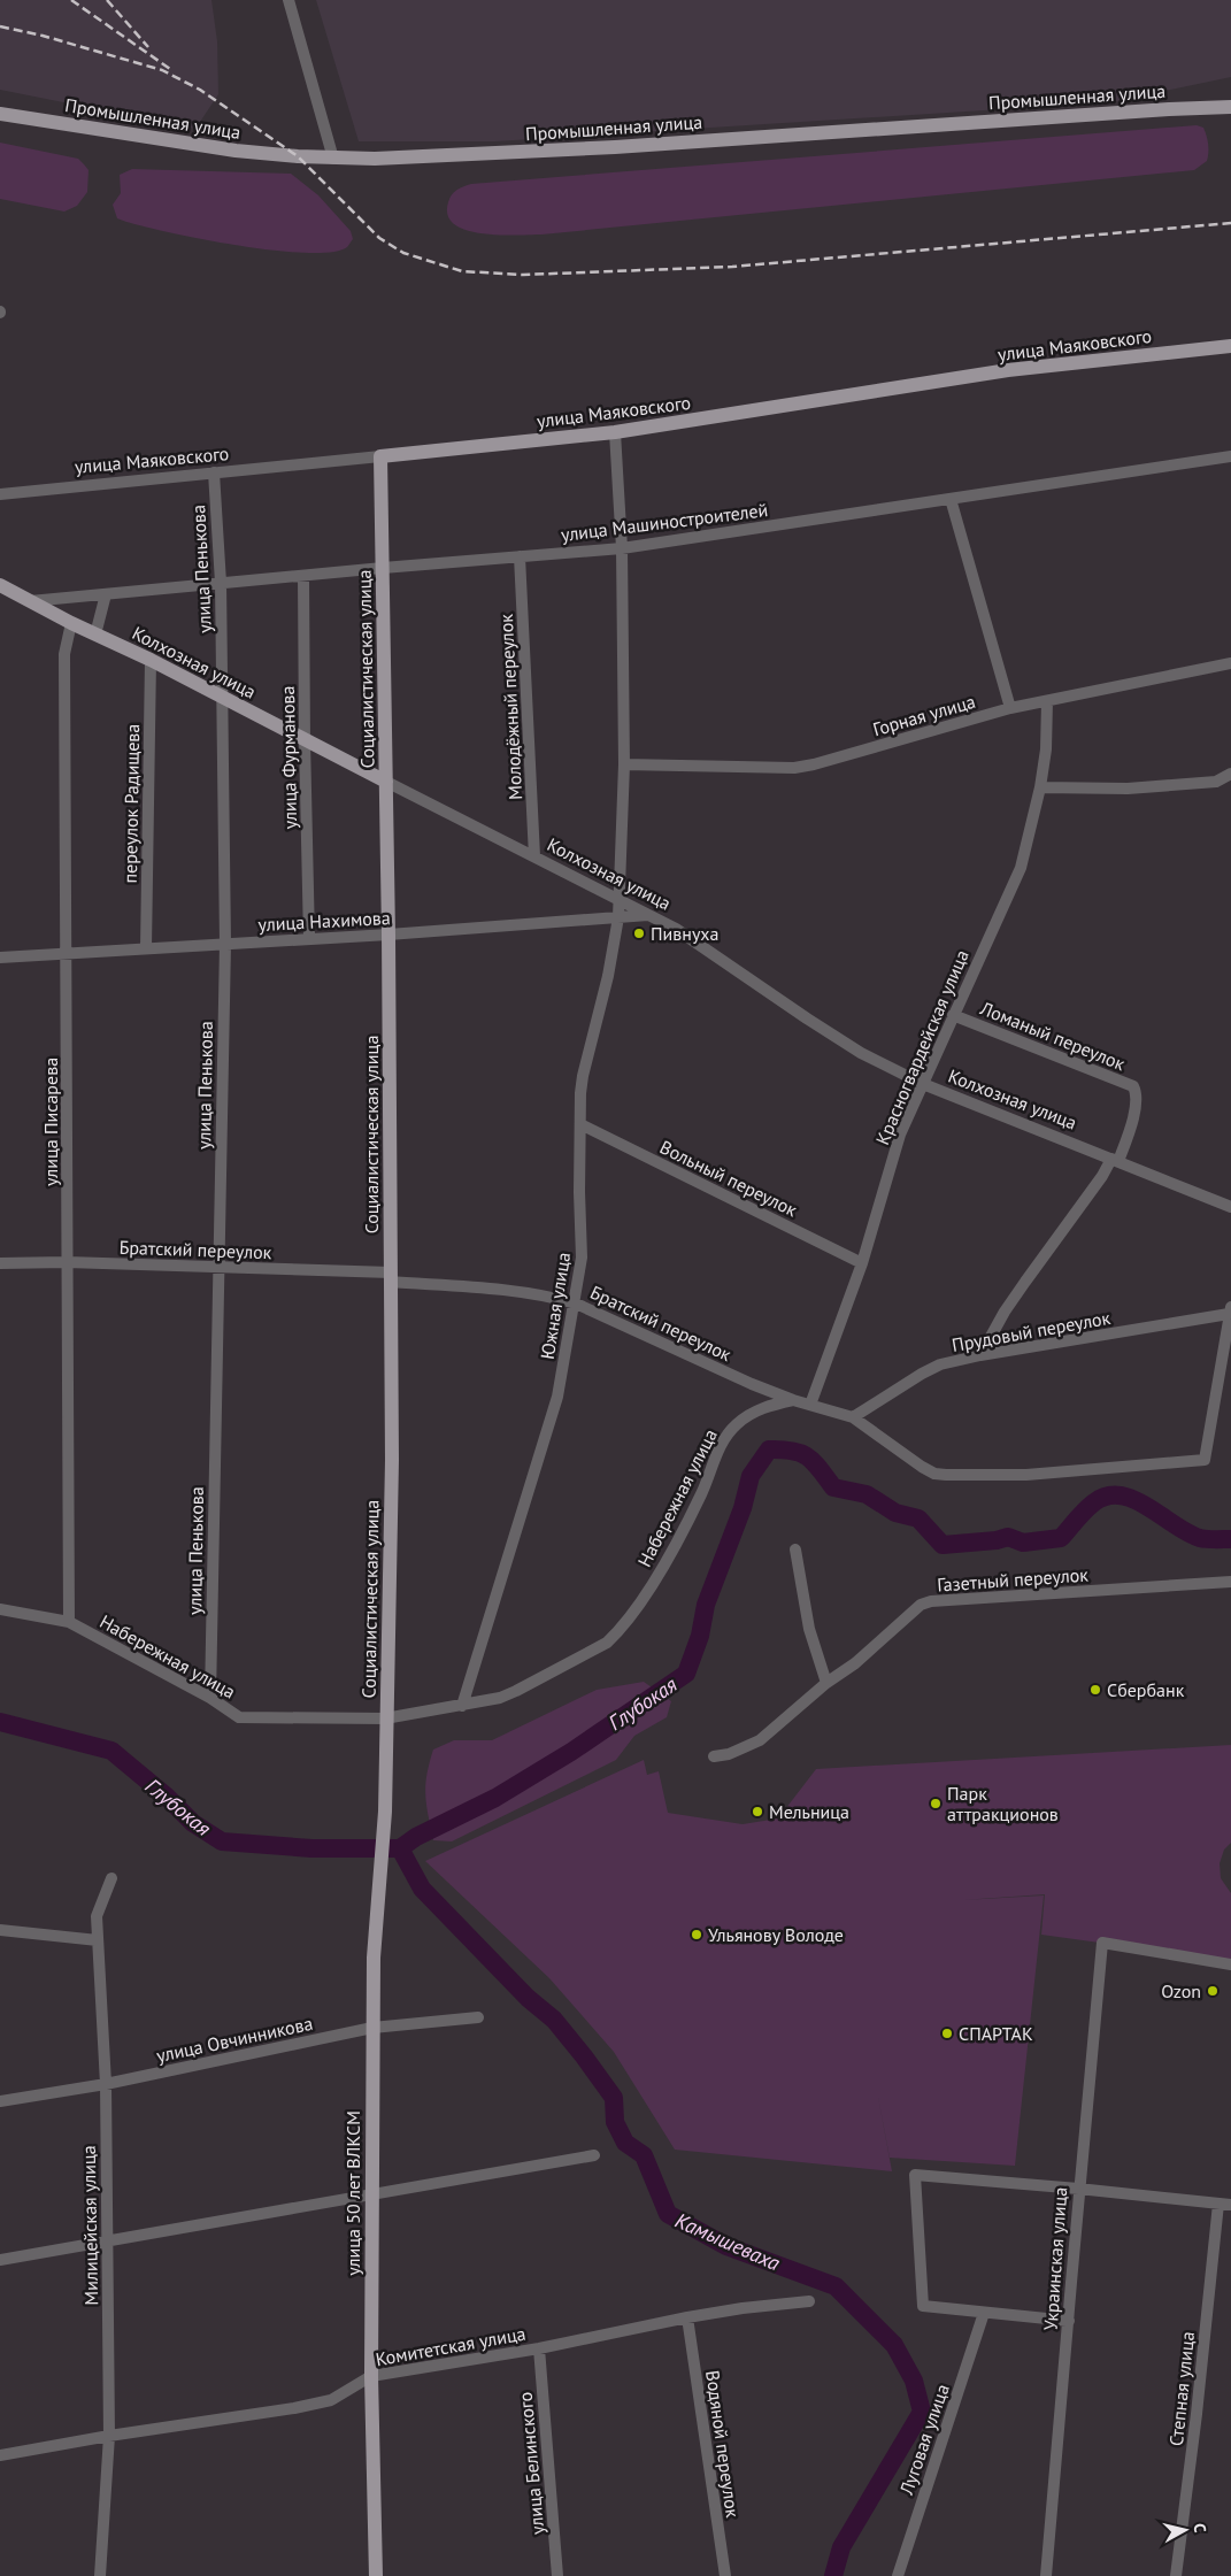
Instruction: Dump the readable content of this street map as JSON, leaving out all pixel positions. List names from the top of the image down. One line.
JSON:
{"streets":{"main road":["Промышленная улица","улица Маяковского","Колхозная улица","Социалистическая улица","улица 50 лет ВЛКСМ"],"street":["улица Машиностроителей","улица Пенькова","Молодёжный переулок","Горная улица","улица Фурманова","переулок Радищева","улица Нахимова","Ломаный переулок","Красногвардейская улица","улица Писарева","Вольный переулок","Братский переулок","Южная улица","Прудовый переулок","Набережная улица","Газетный переулок","улица Овчинникова","Милицейская улица","Украинская улица","Комитетская улица","Степная улица","Луговая улица","Водяной переулок","улица Белинского"]},"crossings":[["улица Маяковского","улица Пенькова"],["улица Маяковского","Социалистическая улица"],["улица Маяковского","Южная улица"],["улица Машиностроителей","улица Пенькова"],["улица Машиностроителей","Колхозная улица"],["улица Машиностроителей","Социалистическая улица"],["улица Машиностроителей","Молодёжный переулок"],["улица Машиностроителей","улица Фурманова"],["улица Машиностроителей","Южная улица"],["улица Пенькова","Колхозная улица"],["улица Пенькова","улица Нахимова"],["улица Пенькова","Братский переулок"],["улица Пенькова","Набережная улица"],["Колхозная улица","Социалистическая улица"],["Колхозная улица","Молодёжный переулок"],["Колхозная улица","улица Фурманова"],["Колхозная улица","переулок Радищева"],["Колхозная улица","улица Нахимова"],["Колхозная улица","Ломаный переулок"],["Колхозная улица","Красногвардейская улица"],["Колхозная улица","улица Писарева"],["Колхозная улица","Южная улица"],["Социалистическая улица","улица Нахимова"],["Социалистическая улица","Братский переулок"],["Социалистическая улица","Набережная улица"],["Социалистическая улица","улица 50 лет ВЛКСМ"],["Горная улица","Красногвардейская улица"],["Горная улица","Южная улица"],["улица Фурманова","улица Нахимова"],["переулок Радищева","улица Нахимова"],["улица Нахимова","улица Писарева"],["улица Нахимова","Южная улица"],["Ломаный переулок","Красногвардейская улица"],["Красногвардейская улица","Вольный переулок"],["Красногвардейская улица","Братский переулок"],["улица Писарева","Братский переулок"],["улица Писарева","Набережная улица"],["Вольный переулок","Южная улица"],["Братский переулок","Южная улица"],["Братский переулок","Набережная улица"],["Южная улица","Набережная улица"],["улица Овчинникова","улица 50 лет ВЛКСМ"],["улица Овчинникова","Милицейская улица"],["улица 50 лет ВЛКСМ","Комитетская улица"],["Милицейская улица","Комитетская улица"],["Комитетская улица","Водяной переулок"],["Комитетская улица","улица Белинского"]],"water":["Глубокая","Камышеваха"],"places":["Пивнуха","Сбербанк","Парк аттракционов","Мельница","Ульянову Володе","Ozon","СПАРТАК"],"north":"right"}
